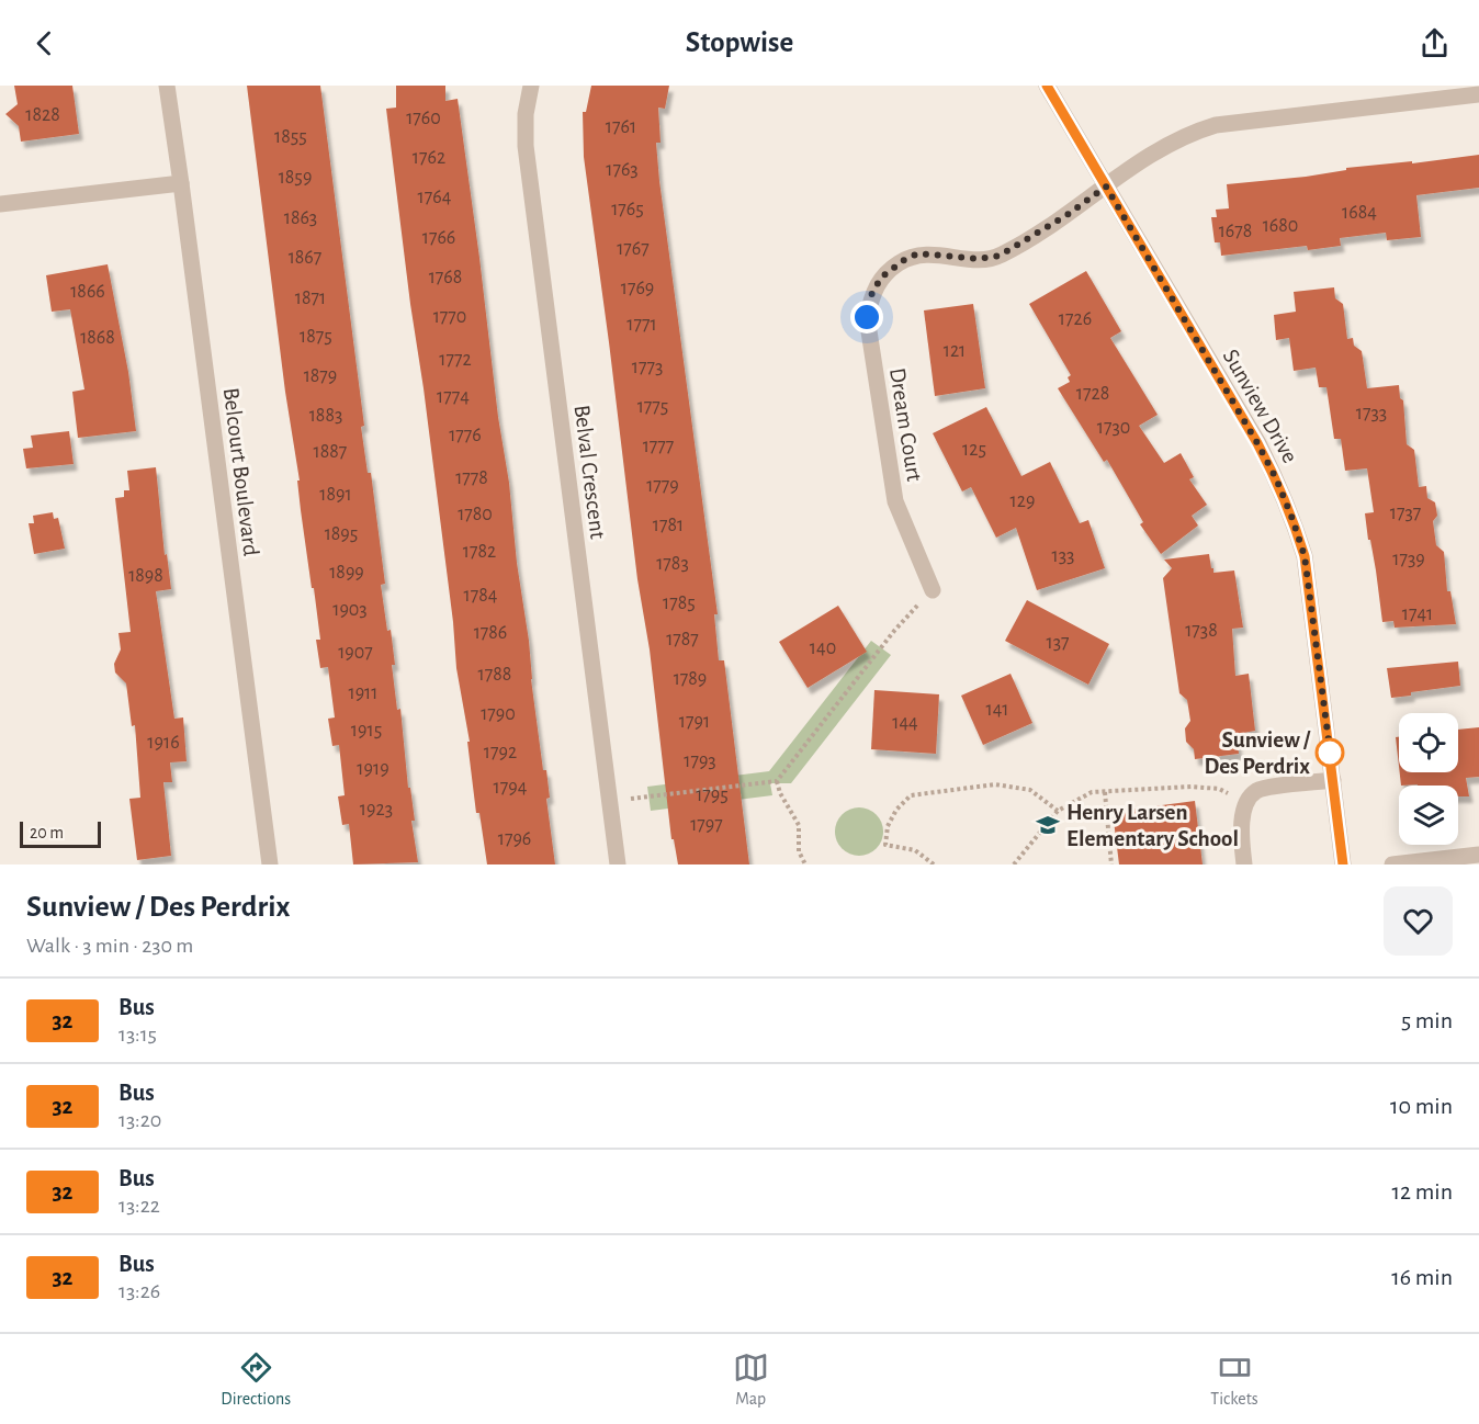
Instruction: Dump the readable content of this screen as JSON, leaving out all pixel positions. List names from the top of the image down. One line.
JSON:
{"streets":{"street":["Sunview Drive","Dream Court","Belcourt Boulevard","Belval Crescent"]},"crossings":[["Sunview Drive","Dream Court"]],"places":{"other":["Sunview / Des Perdrix"],"school or university":["Henry Larsen Elementary School"]},"lines":["bus line 32"],"house_numbers":["1828","1760","1761","1855","1762","1763","1859","1764","1765","1684","1863","1680","1678","1766","1767","1867","1768","1769","1866","1871","1770","1726","1771","1875","1868","121","1772","1773","1879","1728","1774","1775","1733","1883","1730","1776","1777","125","1887","1778","1779","1891","129","1737","1780","1781","1895","1782","133","1739","1783","1899","1898","1784","1785","1903","1741","1738","1786","1787","137","140","1907","1788","1789","1911","141","1790","1791","144","1915","1916","1792","1793","1919","1794","1795","1923","1797","1796"],"scale_bar":"20 m","page":{"header":"Stopwise","scale":"20 m","heading":["Sunview / Des Perdrix","Walk · 3 min · 230 m"],"list":[{"mark":"32","name":"Bus","note":"13:15","value":"5 min"},{"mark":"32","name":"Bus","note":"13:20","value":"10 min"},{"mark":"32","name":"Bus","note":"13:22","value":"12 min"},{"mark":"32","name":"Bus","note":"13:26","value":"16 min"}],"tabs":["Directions","Map","Tickets"]}}
